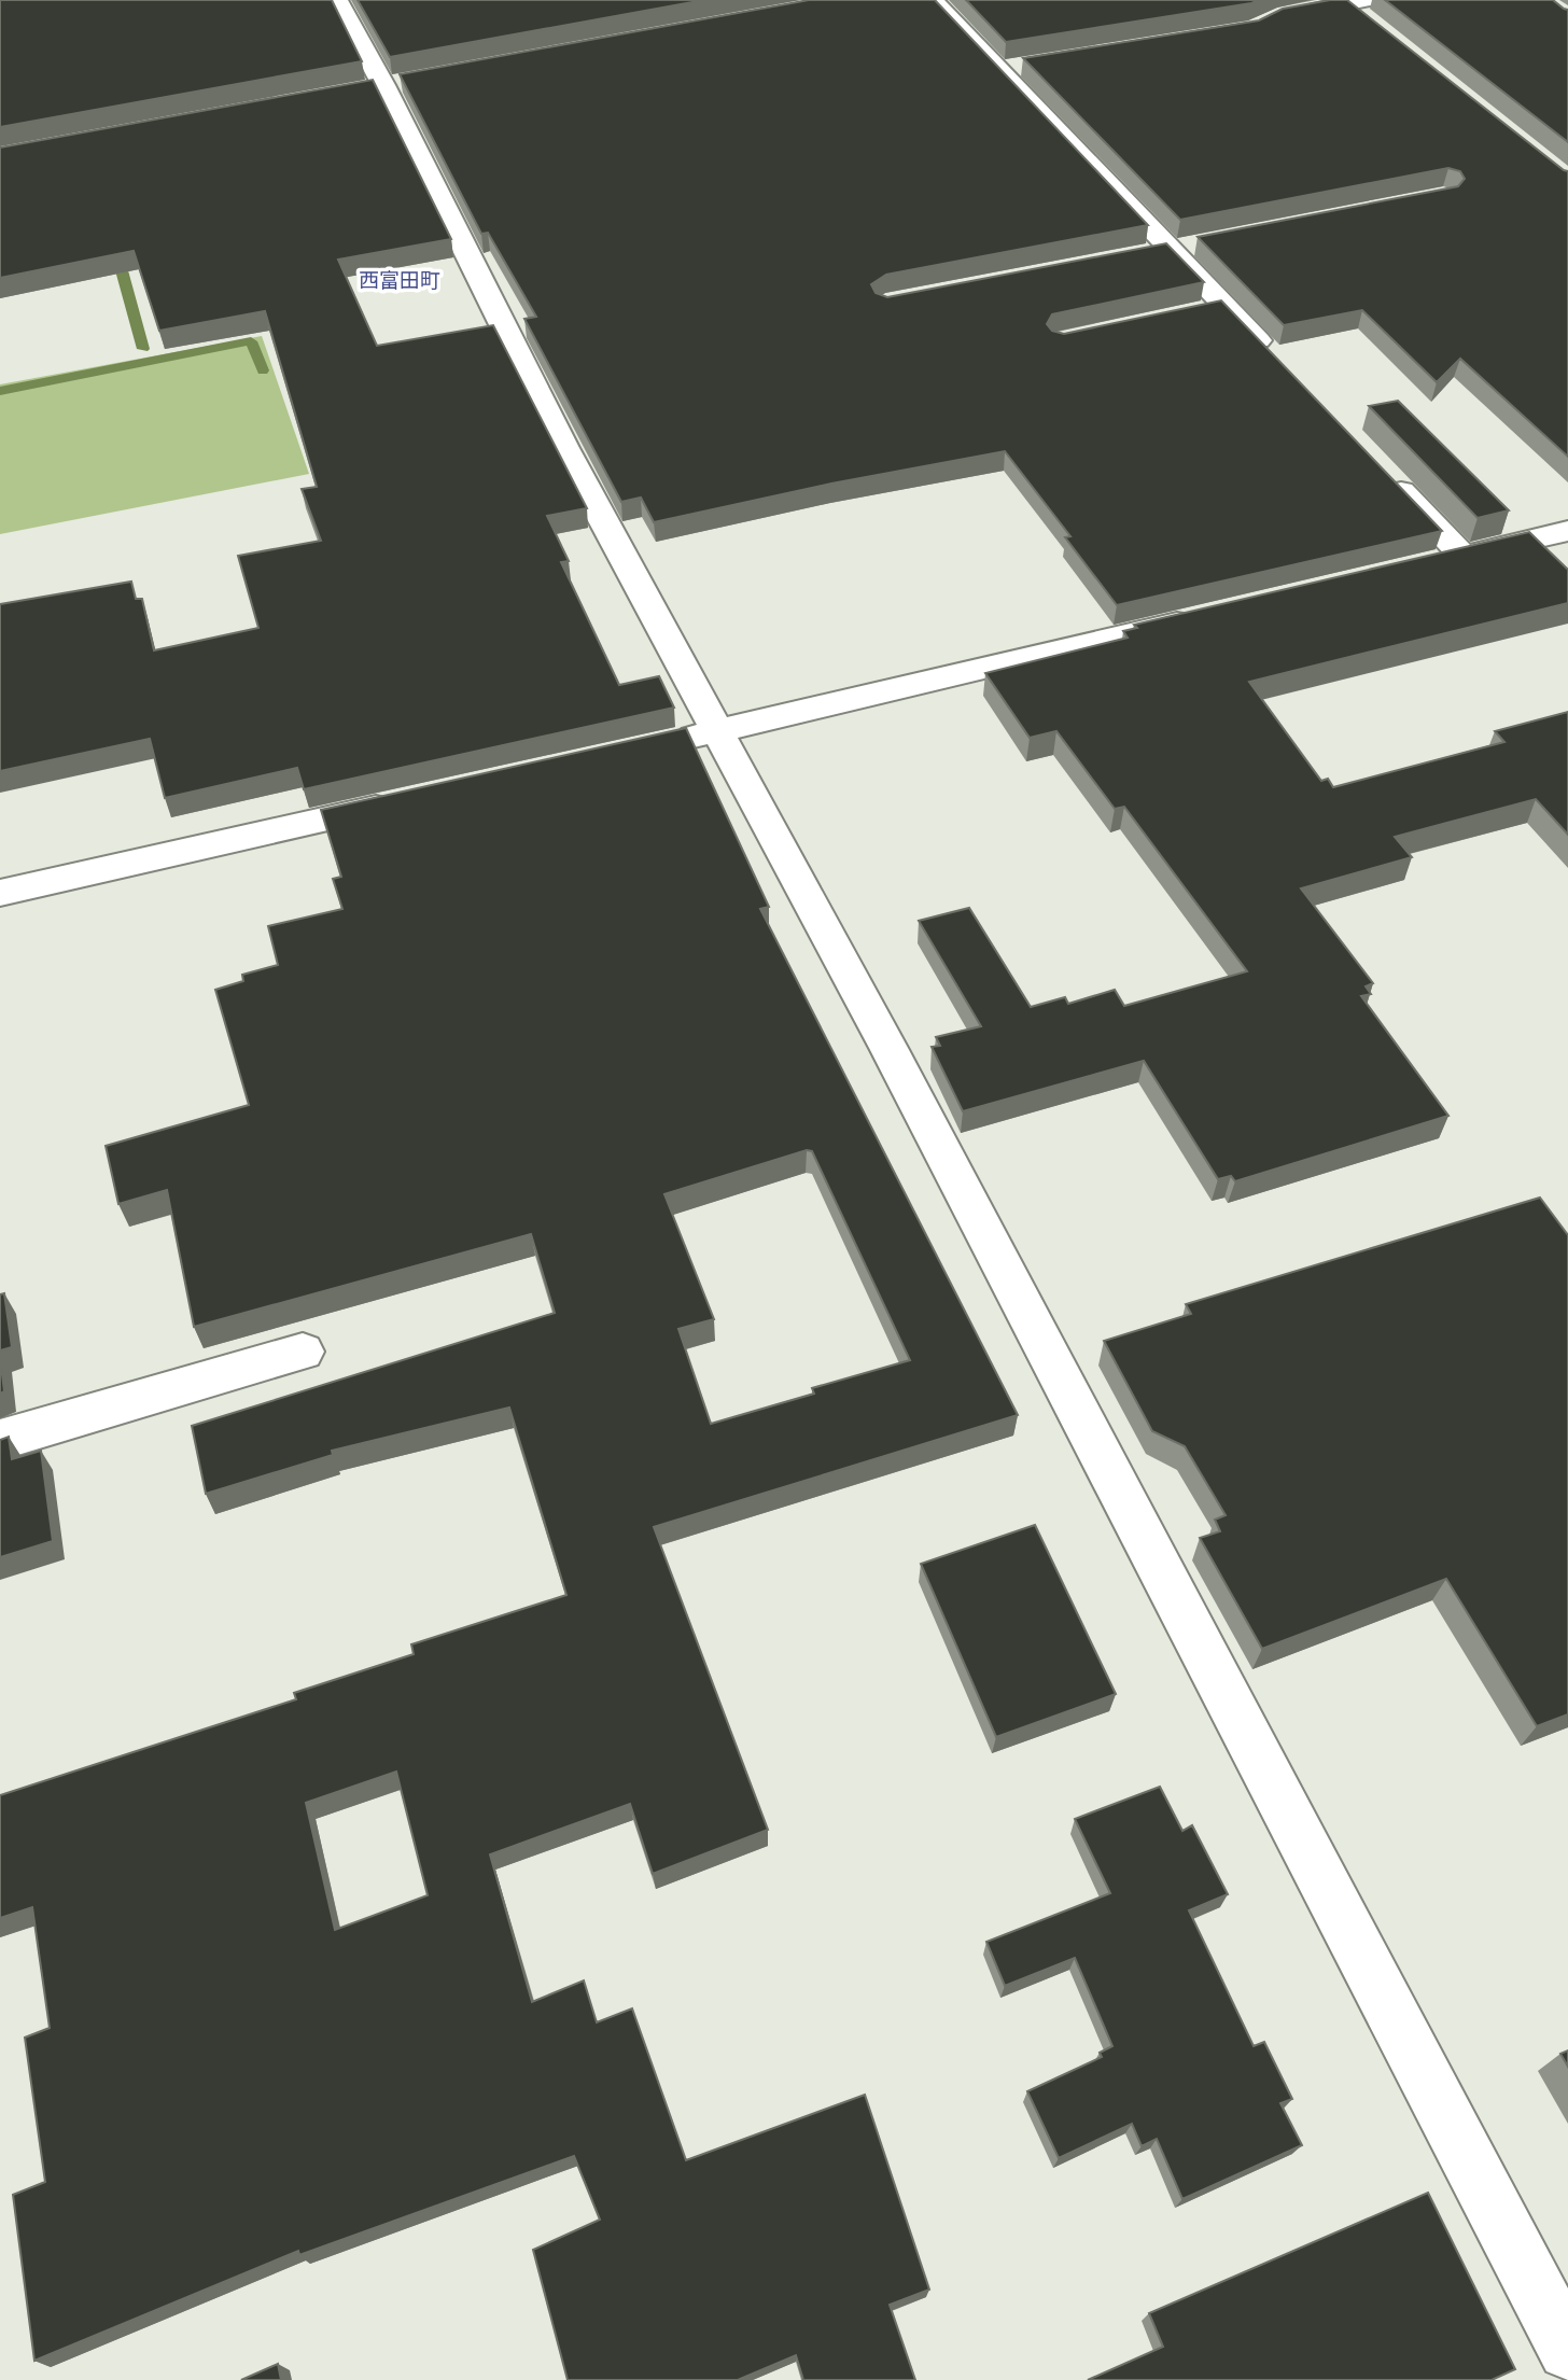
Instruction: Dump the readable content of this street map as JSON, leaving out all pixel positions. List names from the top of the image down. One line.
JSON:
{"districts":["西富田町"]}
